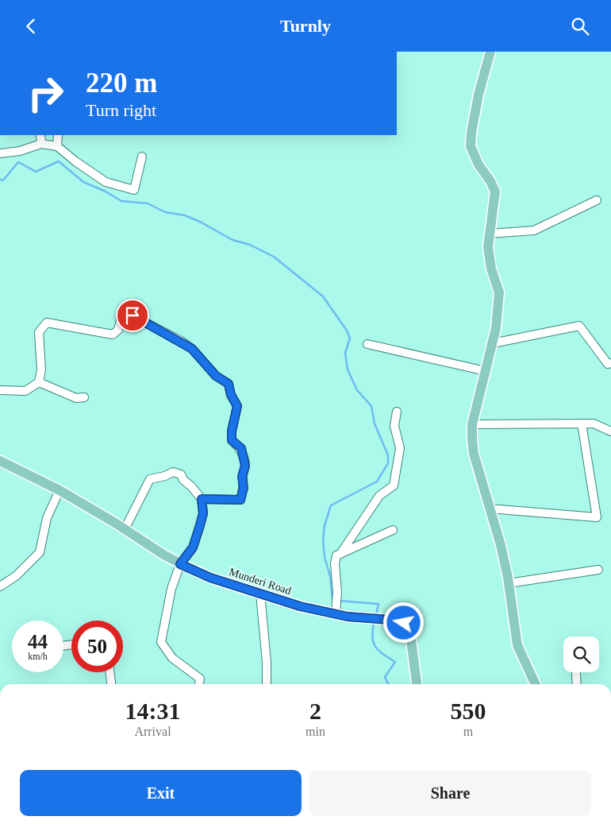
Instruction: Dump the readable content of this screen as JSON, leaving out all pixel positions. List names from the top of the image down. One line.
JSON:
{"streets":{"main road":["Munderi Road"]},"page":{"header":"Turnly","turn":["220 m","Turn right"],"speed":"44 km/h","limit":"50","eta":["14:31","Arrival","2","min","550","m"],"buttons":["Exit","Share"]}}
